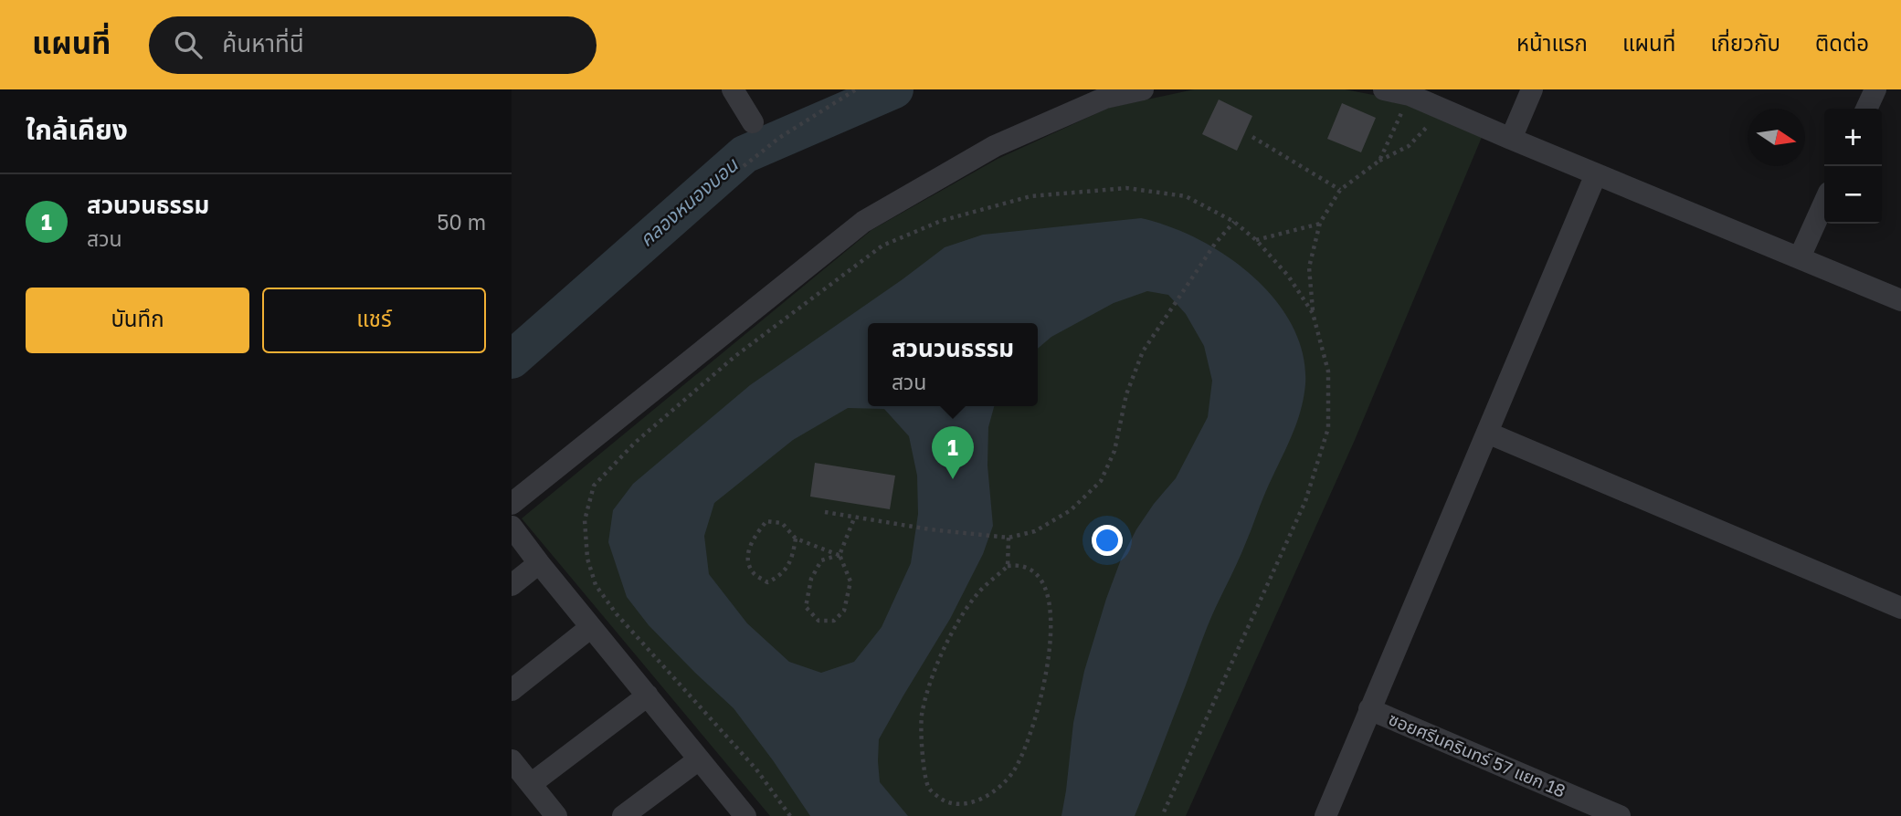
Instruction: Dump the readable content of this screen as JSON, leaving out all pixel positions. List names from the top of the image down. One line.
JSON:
{"streets":{"street":["ซอยศรีนครินทร์ 57 แยก 18"]},"water":["คลองหนองบอน"],"north":"right","page":{"header":"แผนที่","search":"ค้นหาที่นี่","nav":["หน้าแรก","แผนที่","เกี่ยวกับ","ติดต่อ"],"heading":"ใกล้เคียง","map_buttons":["+","−"],"list":[{"mark":"1","name":"สวนวนธรรม","note":"สวน","value":"50 m"}],"buttons":["บันทึก","แชร์"],"popup":["สวนวนธรรม","สวน"],"pins":"1"}}
